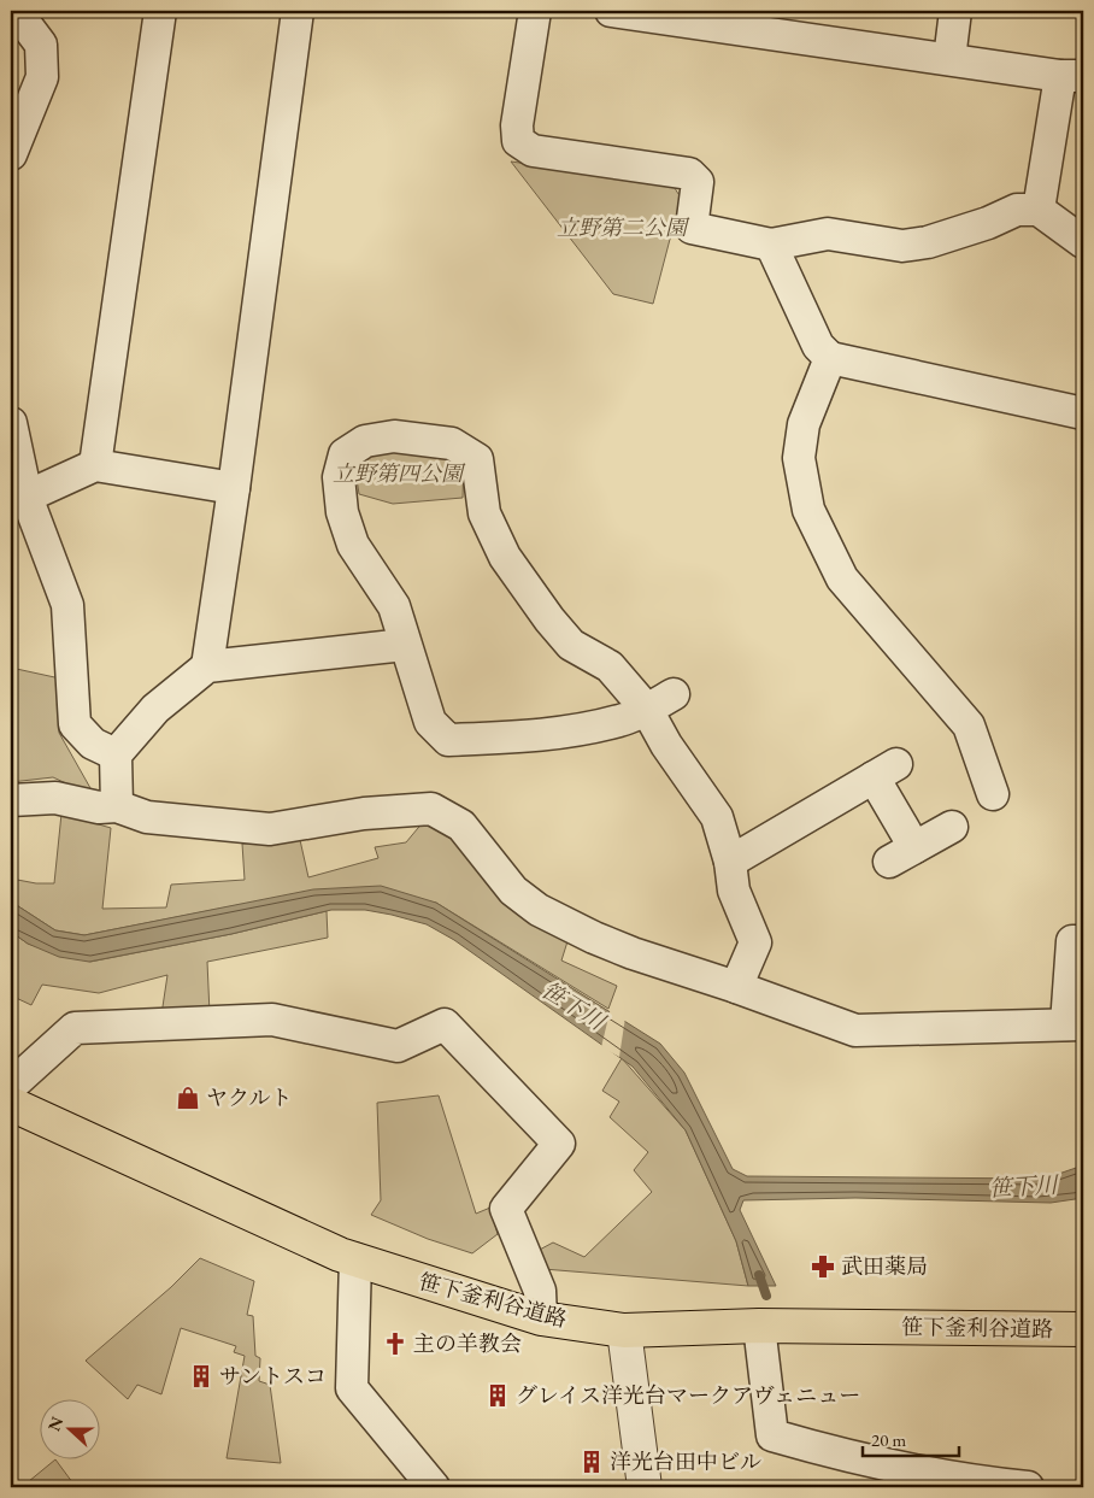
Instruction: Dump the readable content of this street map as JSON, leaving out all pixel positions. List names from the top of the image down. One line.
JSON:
{"streets":{"main road":["笹下釜利谷道路"]},"water":["笹下川"],"parks":["立野第二公園","立野第四公園"],"places":{"shop":["ヤクルト"],"pharmacy":["武田薬局"],"church":["主の羊教会"],"building":["サントスコ","グレイス洋光台マークアヴェニュー","洋光台田中ビル"]},"scale_bar":"20 m","north":"left"}
